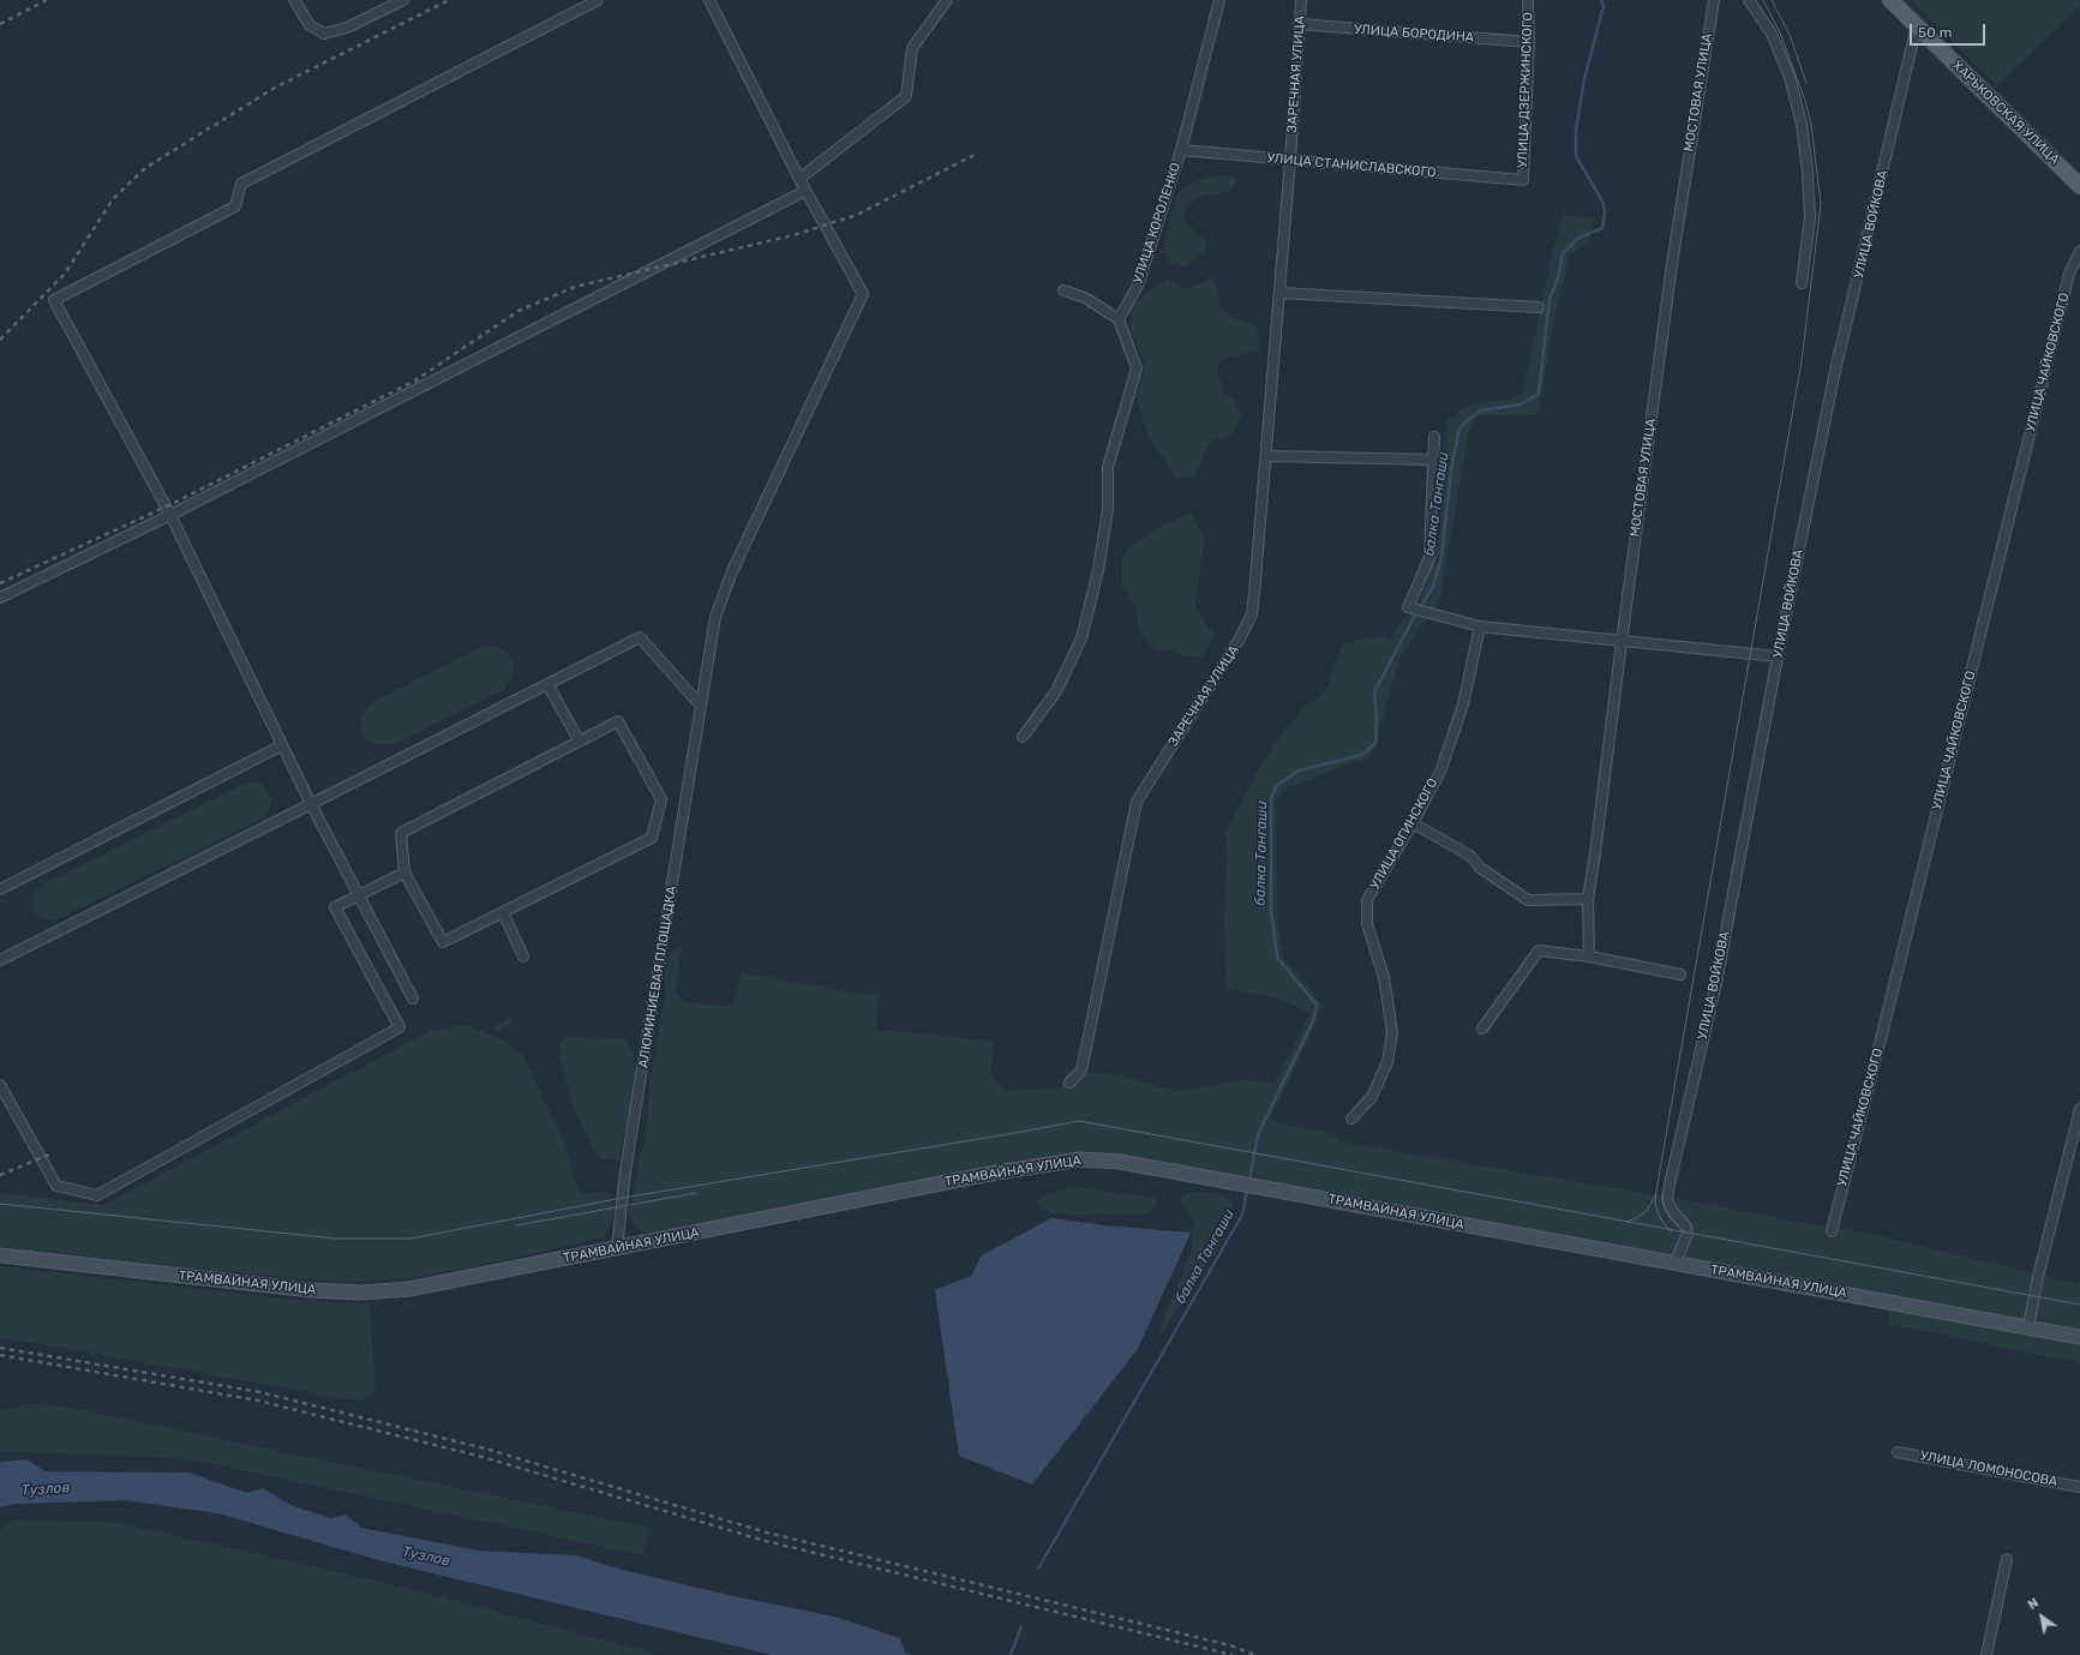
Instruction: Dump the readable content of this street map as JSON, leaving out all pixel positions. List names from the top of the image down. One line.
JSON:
{"streets":{"main road":["ХАРЬКОВСКАЯ УЛИЦА","ТРАМВАЙНАЯ УЛИЦА"],"street":["УЛИЦА БОРОДИНА","ЗАРЕЧНАЯ УЛИЦА","УЛИЦА ДЗЕРЖИНСКОГО","МОСТОВАЯ УЛИЦА","УЛИЦА СТАНИСЛАВСКОГО","УЛИЦА КОРОЛЕНКО","УЛИЦА ВОЙКОВА","УЛИЦА ЧАЙКОВСКОГО","УЛИЦА ОГИНСКОГО","АЛЮМИНИЕВАЯ ПЛОЩАДКА","УЛИЦА ЛОМОНОСОВА"]},"crossings":[["УЛИЦА БОРОДИНА","ЗАРЕЧНАЯ УЛИЦА"],["УЛИЦА БОРОДИНА","УЛИЦА ДЗЕРЖИНСКОГО"],["ЗАРЕЧНАЯ УЛИЦА","УЛИЦА СТАНИСЛАВСКОГО"],["УЛИЦА ДЗЕРЖИНСКОГО","УЛИЦА СТАНИСЛАВСКОГО"],["ХАРЬКОВСКАЯ УЛИЦА","УЛИЦА ВОЙКОВА"],["УЛИЦА СТАНИСЛАВСКОГО","УЛИЦА КОРОЛЕНКО"],["УЛИЦА ВОЙКОВА","ТРАМВАЙНАЯ УЛИЦА"],["АЛЮМИНИЕВАЯ ПЛОЩАДКА","ТРАМВАЙНАЯ УЛИЦА"]],"water":["балка Тангаши","Тузлов"],"scale_bar":"50 m","north":"top left"}
